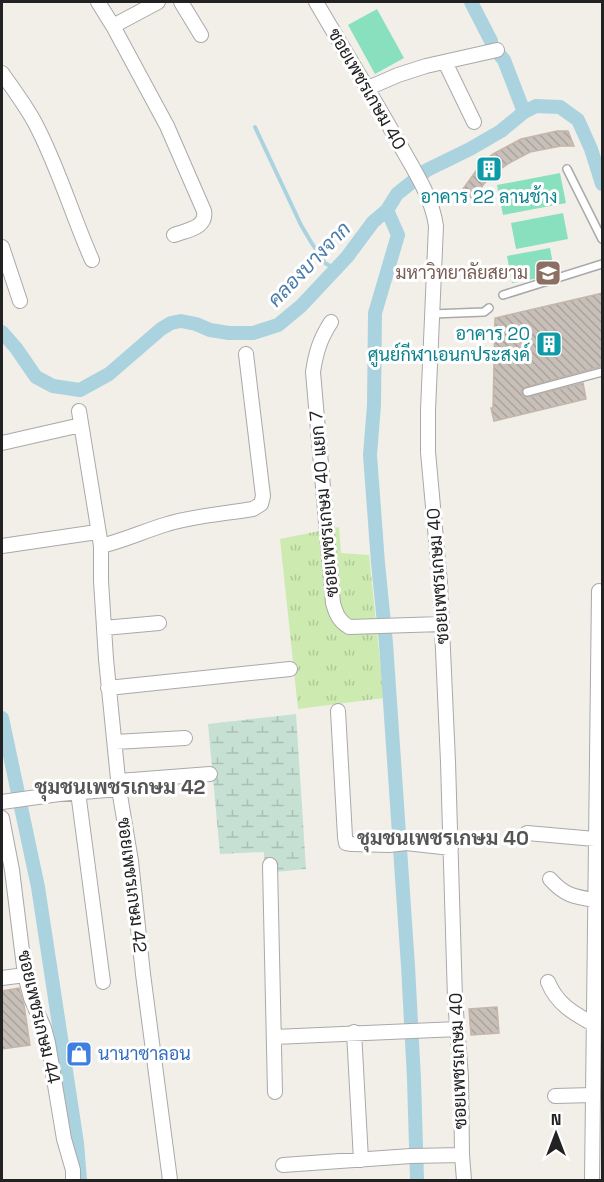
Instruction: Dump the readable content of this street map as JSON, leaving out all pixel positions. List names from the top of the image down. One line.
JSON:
{"streets":{"street":["ซอยเพชรเกษม 40","ซอยเพชรเกษม 40 แยก 7","ซอยเพชรเกษม 42","ซอยเพชรเกษม 44"]},"crossings":[["ซอยเพชรเกษม 40","ซอยเพชรเกษม 40 แยก 7"]],"districts":["ชุมชนเพชรเกษม 42","ชุมชนเพชรเกษม 40"],"water":["คลองบางจาก"],"places":{"building":["อาคาร 22 ลานช้าง","อาคาร 20 ศูนย์กีฬาเอนกประสงค์"],"school or university":["มหาวิทยาลัยสยาม"],"shop":["นานาซาลอน"]},"north":"top"}
